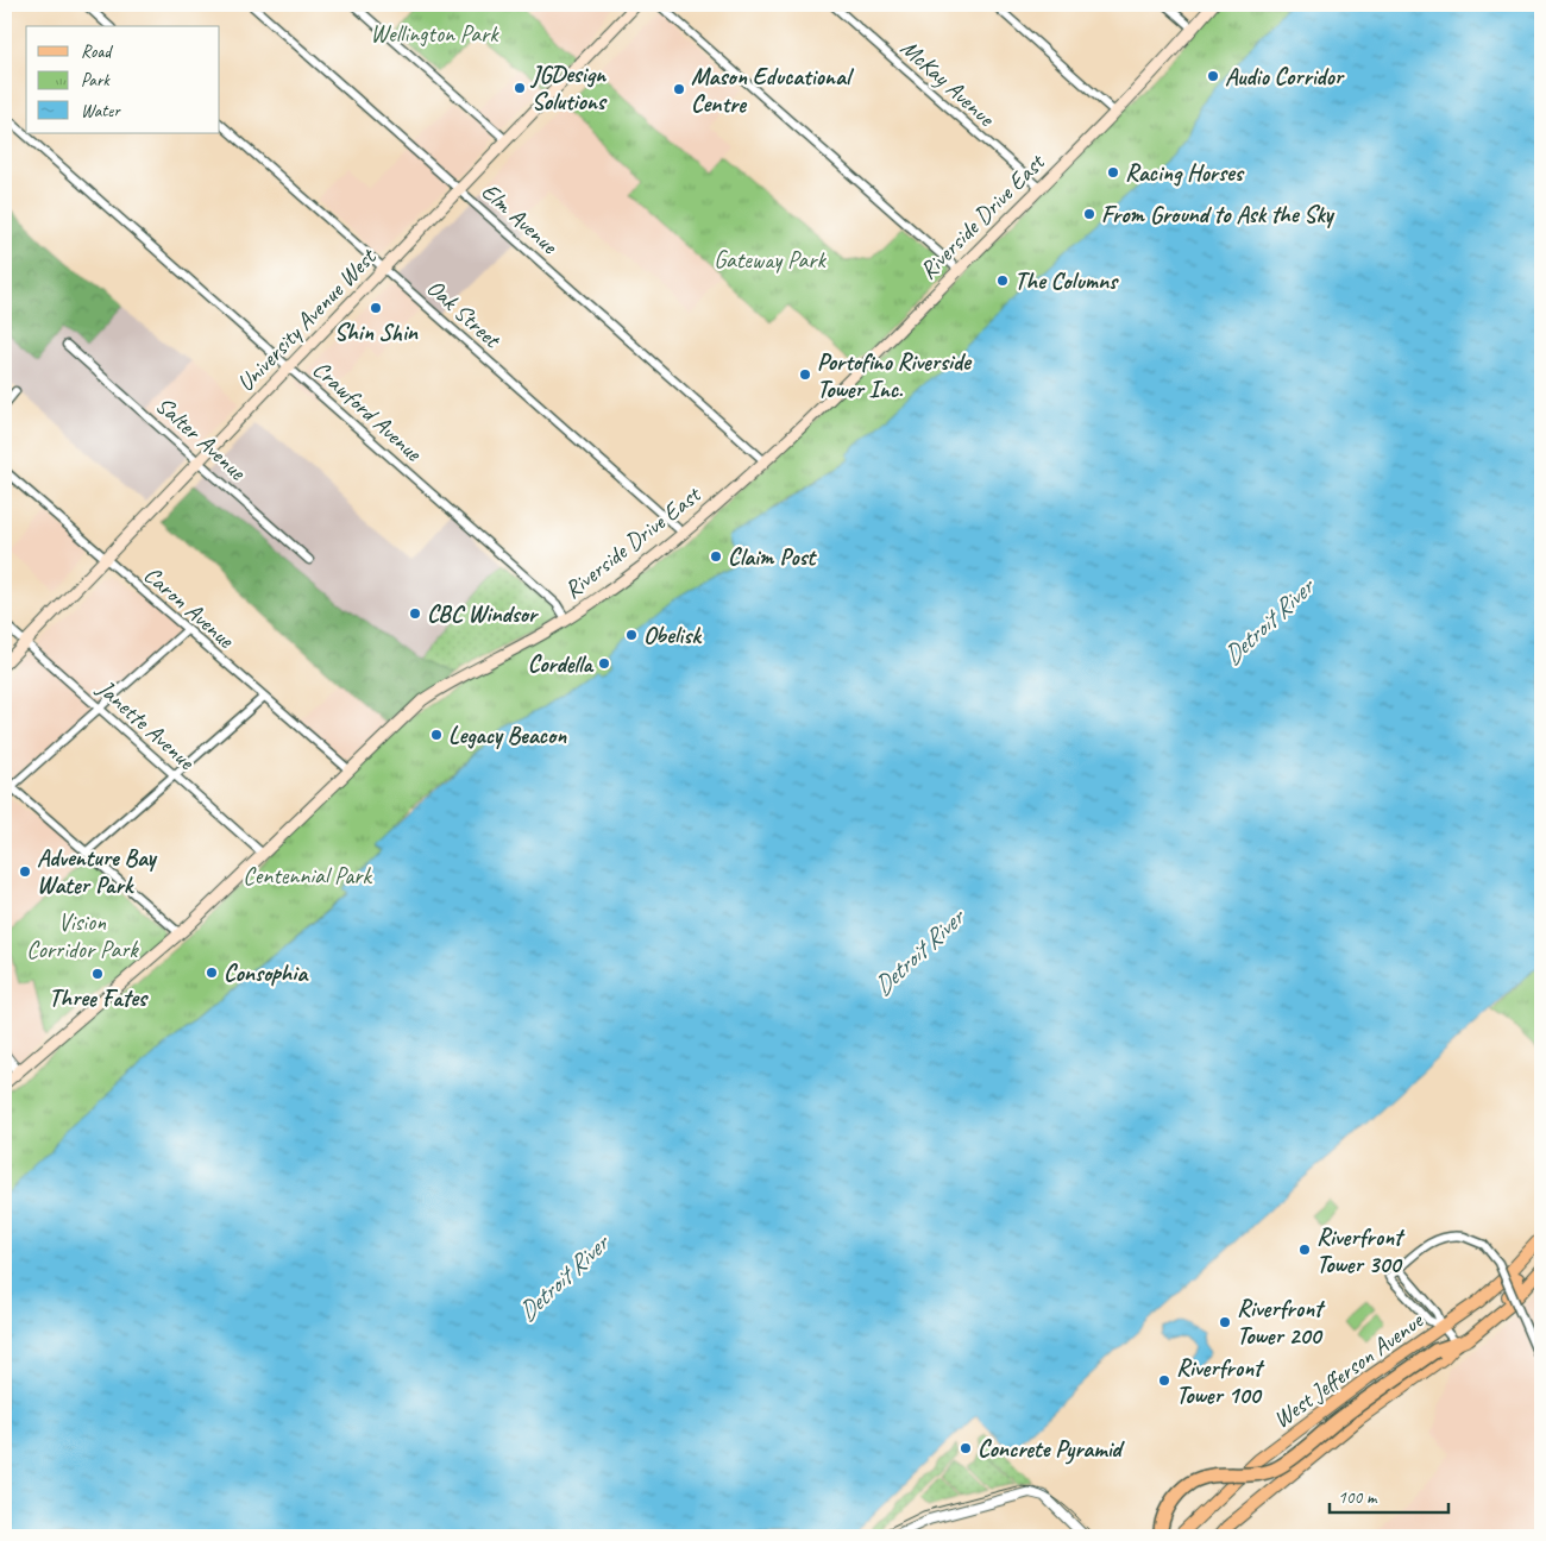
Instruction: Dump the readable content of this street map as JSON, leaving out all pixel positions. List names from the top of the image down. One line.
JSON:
{"streets":{"main road":["Riverside Drive East","University Avenue West","West Jefferson Avenue"],"street":["McKay Avenue","Elm Avenue","Oak Street","Crawford Avenue","Salter Avenue","Caron Avenue","Janette Avenue"]},"crossings":[["McKay Avenue","Riverside Drive East"],["Riverside Drive East","Elm Avenue"],["Riverside Drive East","Oak Street"],["Riverside Drive East","Crawford Avenue"],["Riverside Drive East","Caron Avenue"],["Riverside Drive East","Janette Avenue"],["Elm Avenue","University Avenue West"],["Oak Street","University Avenue West"],["University Avenue West","Crawford Avenue"],["University Avenue West","Salter Avenue"],["University Avenue West","Caron Avenue"],["University Avenue West","Janette Avenue"]],"water":["Detroit River"],"parks":["Wellington Park","Gateway Park","Centennial Park","Vision Corridor Park"],"places":["Audio Corridor","JGDesign Solutions","Mason Educational Centre","Racing Horses","From Ground to Ask the Sky","The Columns","Shin Shin","Portofino Riverside Tower Inc.","Claim Post","CBC Windsor","Obelisk","Cordella","Legacy Beacon","Adventure Bay Water Park","Consophia","Three Fates","Riverfront Tower 300","Riverfront Tower 200","Riverfront Tower 100","Concrete Pyramid"],"legend":["Road","Park","Water"],"scale_bar":"100 m"}
